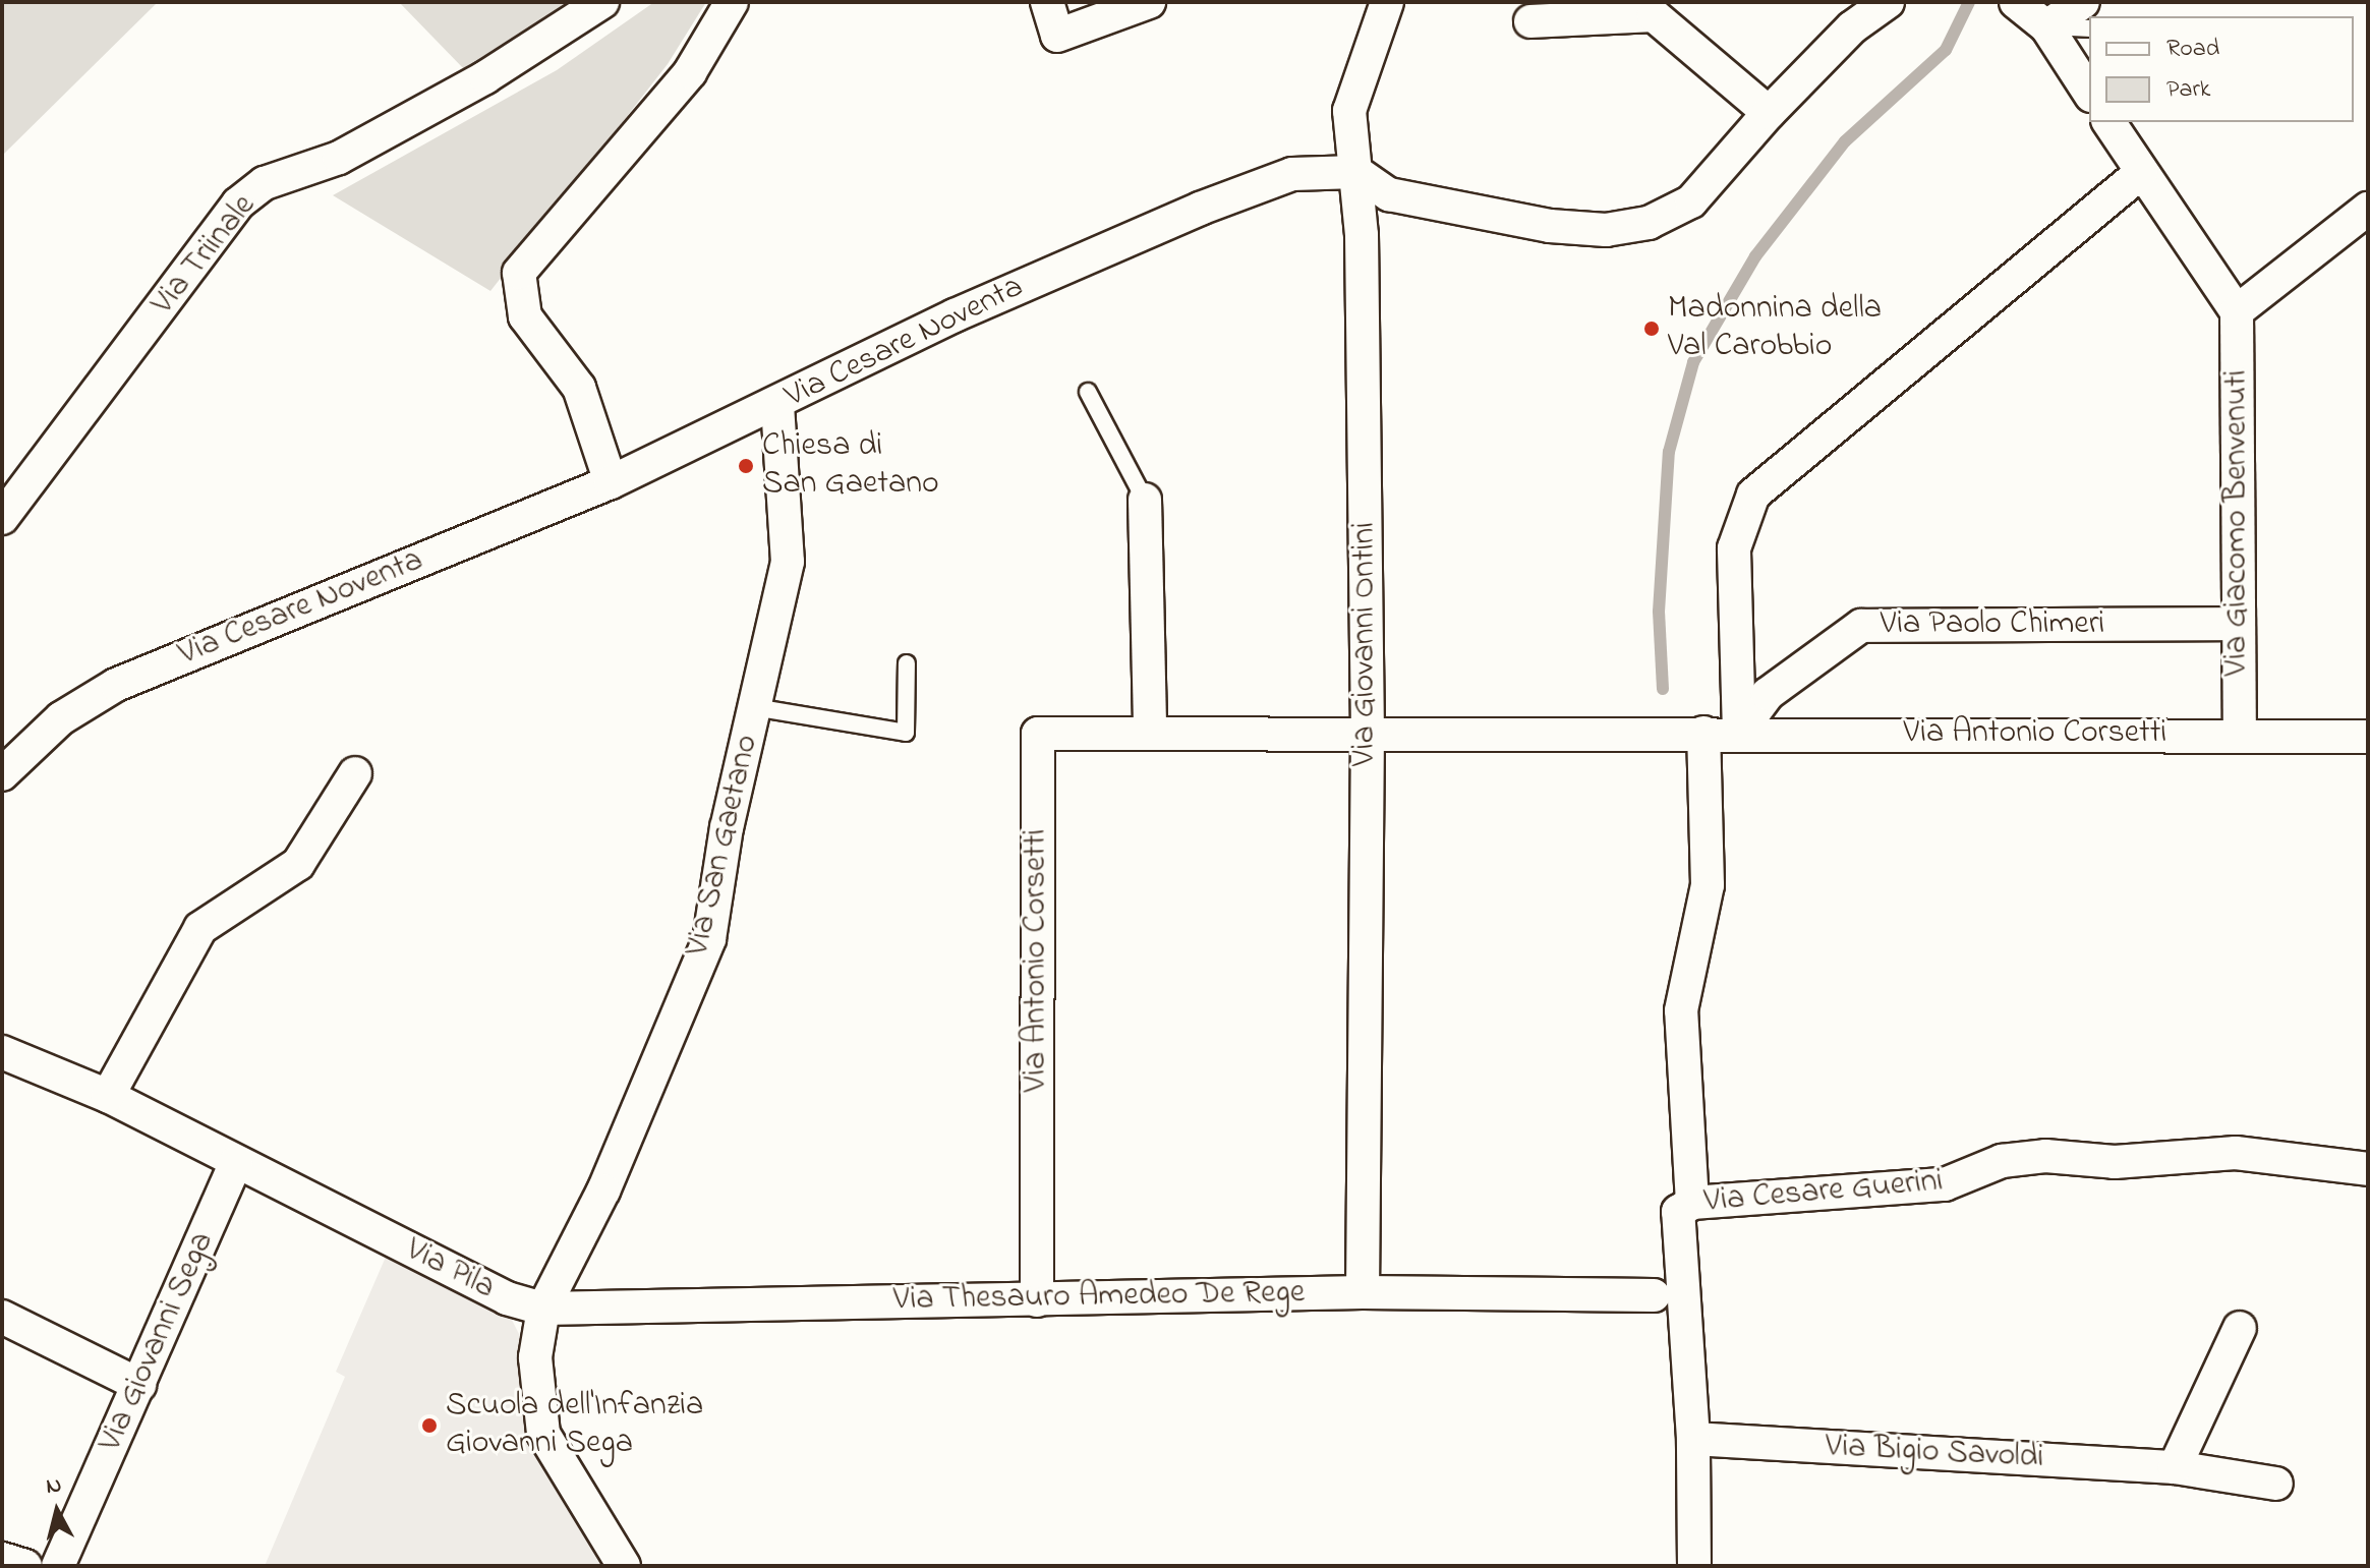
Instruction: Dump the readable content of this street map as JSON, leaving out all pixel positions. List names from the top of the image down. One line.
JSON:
{"streets":{"street":["Via Triinale","Via Cesare Noventa","Via Giacomo Benvenuti","Via Paolo Chimeri","Via Giovanni Ontini","Via Antonio Corsetti","Via San Gaetano","Via Cesare Guerini","Via Pila","Via Thesauro Amedeo De Rege","Via Giovanni Sega","Via Bigio Savoldi"]},"crossings":[["Via Cesare Noventa","Via Giovanni Ontini"],["Via Cesare Noventa","Via San Gaetano"],["Via Giacomo Benvenuti","Via Paolo Chimeri"],["Via Giacomo Benvenuti","Via Antonio Corsetti"],["Via Paolo Chimeri","Via Antonio Corsetti"],["Via Giovanni Ontini","Via Antonio Corsetti"],["Via Giovanni Ontini","Via Thesauro Amedeo De Rege"],["Via Antonio Corsetti","Via Thesauro Amedeo De Rege"],["Via San Gaetano","Via Pila"],["Via San Gaetano","Via Thesauro Amedeo De Rege"],["Via Cesare Guerini","Via Bigio Savoldi"],["Via Pila","Via Thesauro Amedeo De Rege"],["Via Pila","Via Giovanni Sega"]],"places":["Madonnina della Val Carobbio","Chiesa di San Gaetano","Scuola dell'Infanzia Giovanni Sega"],"legend":["Road","Park"],"north":"top"}
